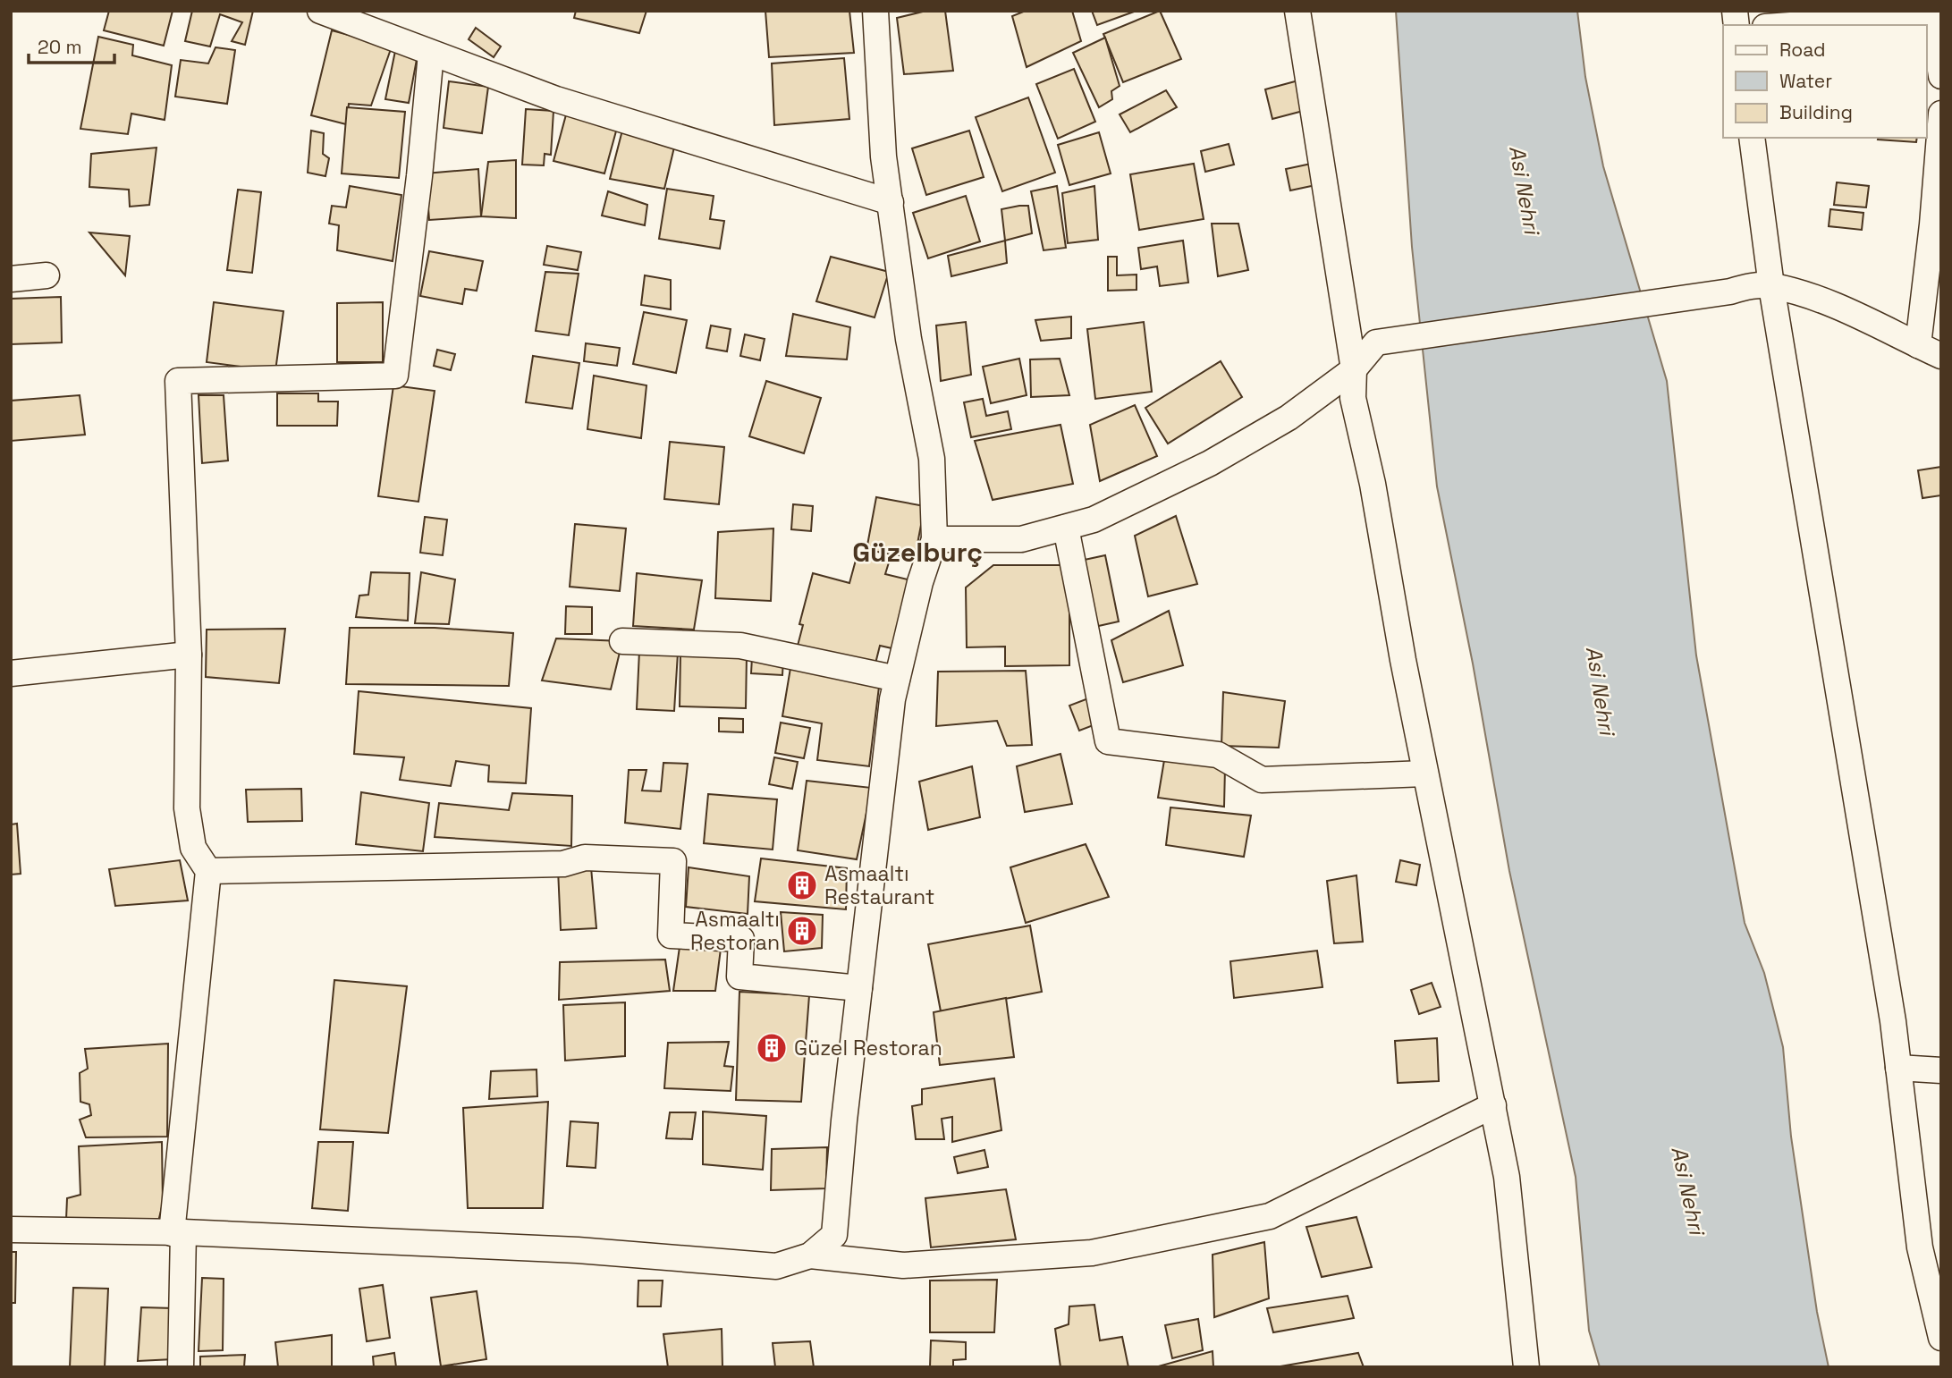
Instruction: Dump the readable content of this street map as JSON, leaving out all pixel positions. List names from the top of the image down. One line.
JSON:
{"districts":["Güzelburç"],"water":["Asi Nehri"],"places":{"building":["Asmaaltı Restaurant","Asmaaltı Restoran","Güzel Restoran"]},"legend":["Road","Water","Building"],"scale_bar":"20 m"}
